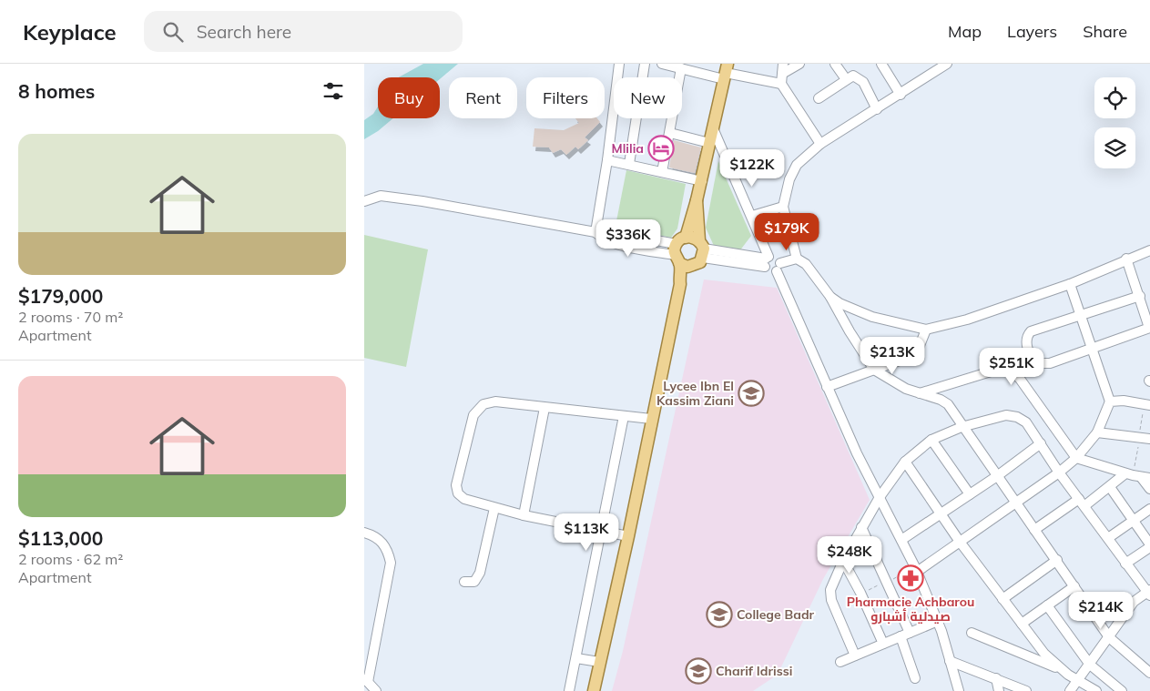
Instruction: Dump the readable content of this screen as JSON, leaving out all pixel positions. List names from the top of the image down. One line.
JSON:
{"places":{"hotel":["Mlilia"],"school or university":["Lycee Ibn El Kassim Ziani","College Badr","Charif Idrissi"],"pharmacy":["Pharmacie Achbarou صيدلية أشبارو"]},"page":{"header":"Keyplace","search":"Search here","nav":["Map","Layers","Share"],"heading":"8 homes","chip":["Buy","Rent","Filters","New"],"list":[{"name":"$179,000","note":"2 rooms · 70 m² · Apartment"},{"name":"$113,000","note":"2 rooms · 62 m² · Apartment"}],"price":["$122K","$179K","$336K","$213K","$251K","$113K","$248K","$214K"]}}
